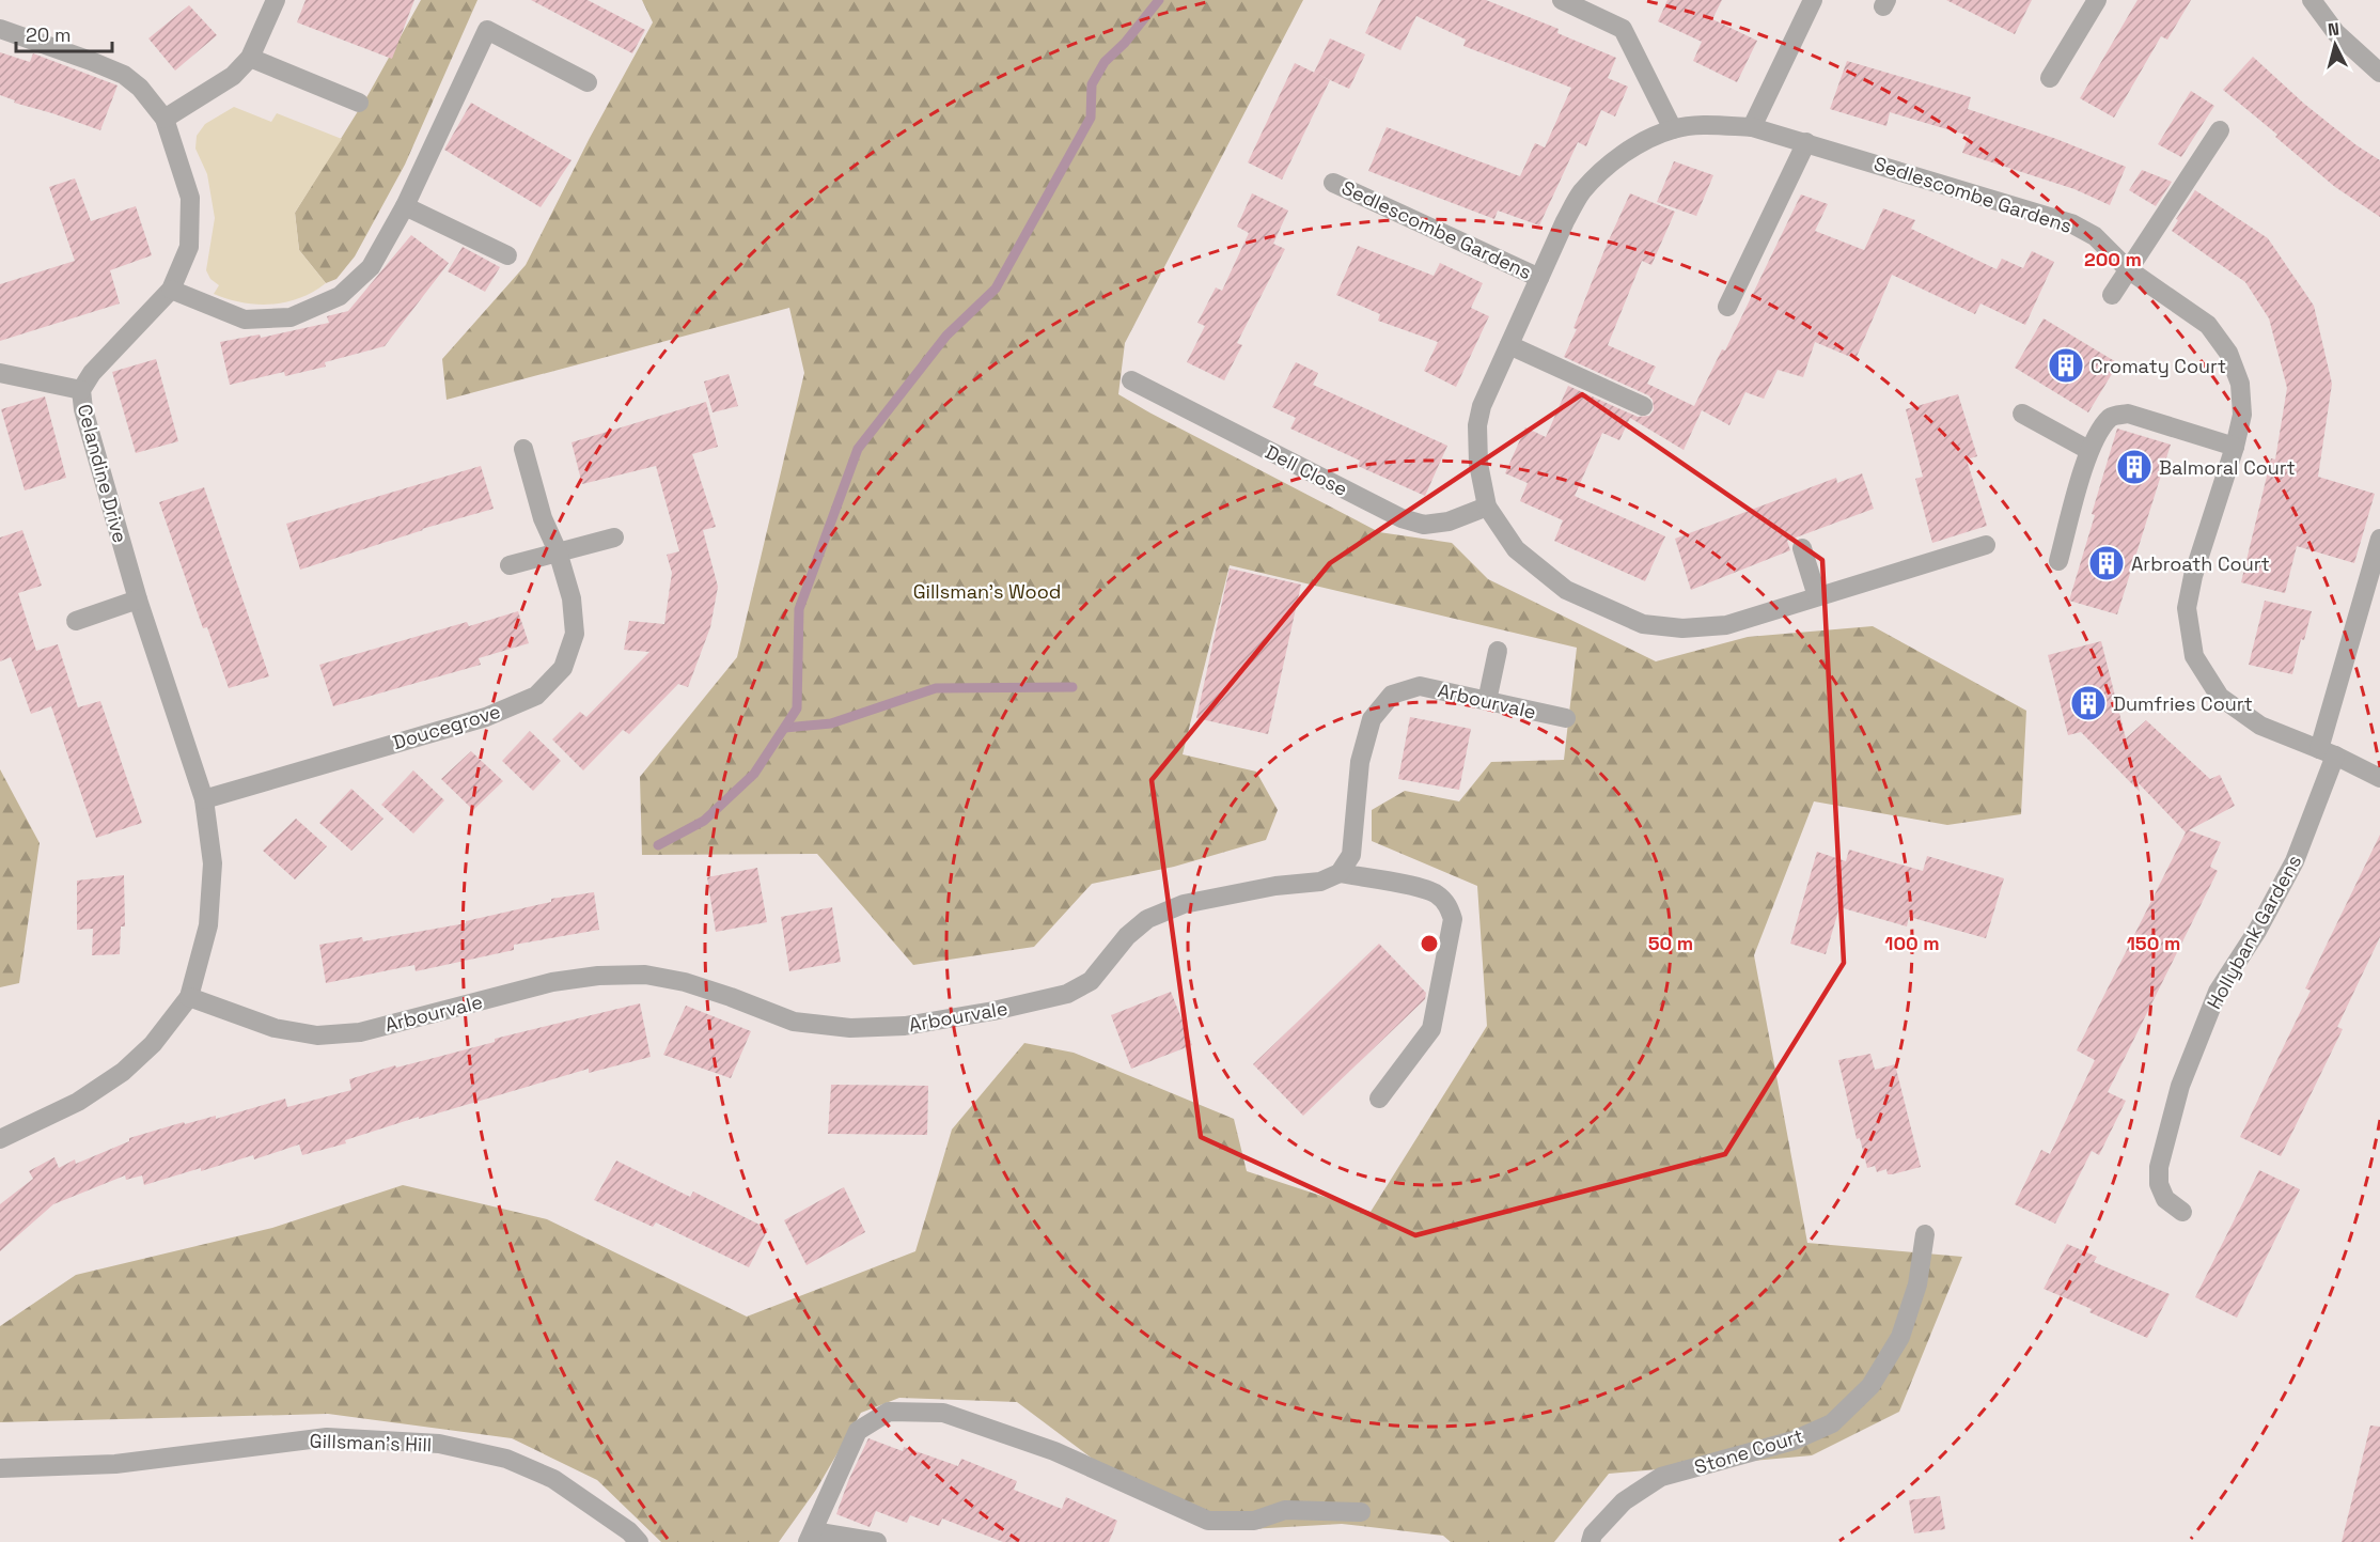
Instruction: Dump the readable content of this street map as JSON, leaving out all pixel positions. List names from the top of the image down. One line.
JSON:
{"streets":{"street":["Sedlescombe Gardens","Dell Close","Celandine Drive","Arbourvale","Doucegrove","Hollybank Gardens","Gillsman's Hill","Stone Court"]},"crossings":[["Sedlescombe Gardens","Dell Close"],["Sedlescombe Gardens","Hollybank Gardens"],["Celandine Drive","Arbourvale"],["Celandine Drive","Doucegrove"]],"parks":["Gillsman's Wood"],"places":{"building":["Cromaty Court","Balmoral Court","Arbroath Court","Dumfries Court"]},"scale_bar":"20 m","north":"top","rings":["200 m","50 m","100 m","150 m"]}
